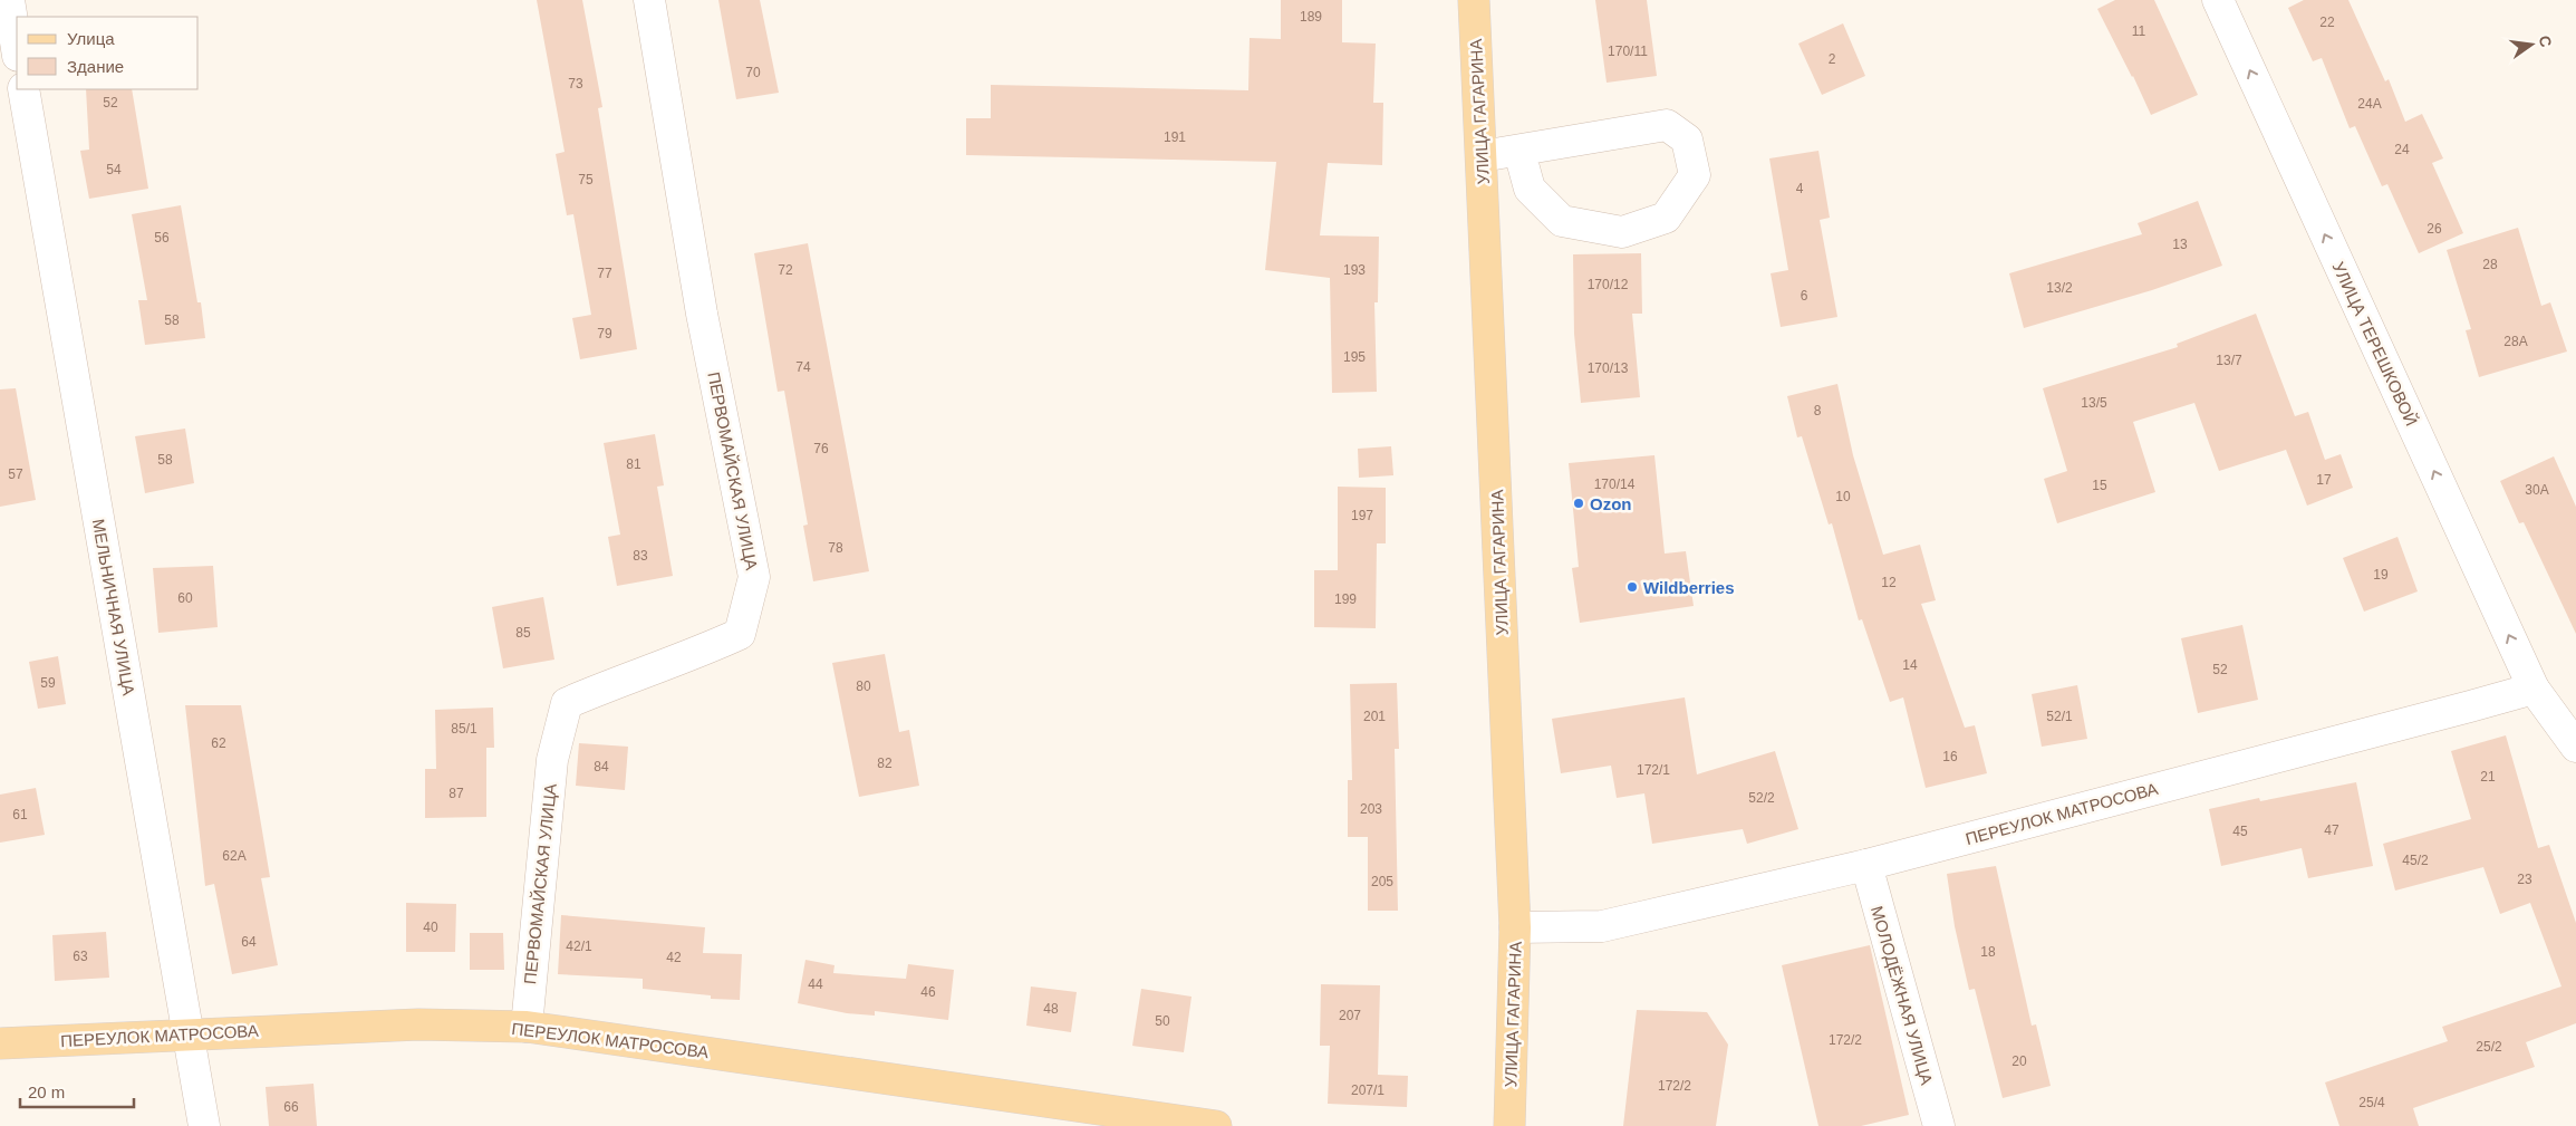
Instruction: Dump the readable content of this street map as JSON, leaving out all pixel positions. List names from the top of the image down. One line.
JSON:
{"streets":{"main road":["УЛИЦА ГАГАРИНА","ПЕРЕУЛОК МАТРОСОВА"],"street":["УЛИЦА ТЕРЕШКОВОЙ","ПЕРВОМАЙСКАЯ УЛИЦА","МЕЛЬНИЧНАЯ УЛИЦА","МОЛОДЁЖНАЯ УЛИЦА"]},"crossings":[["УЛИЦА ГАГАРИНА","ПЕРЕУЛОК МАТРОСОВА"],["УЛИЦА ТЕРЕШКОВОЙ","ПЕРЕУЛОК МАТРОСОВА"],["ПЕРВОМАЙСКАЯ УЛИЦА","ПЕРЕУЛОК МАТРОСОВА"],["МЕЛЬНИЧНАЯ УЛИЦА","ПЕРЕУЛОК МАТРОСОВА"],["ПЕРЕУЛОК МАТРОСОВА","МОЛОДЁЖНАЯ УЛИЦА"]],"one_way":["УЛИЦА ТЕРЕШКОВОЙ"],"places":["Ozon","Wildberries"],"house_numbers":["189","22","11","170/11","2","70","73","52","24А","191","24","54","75","4","26","56","13","28","72","193","77","170/12","13/2","6","58","79","28А","195","13/7","74","170/13","13/5","8","76","58","81","57","17","170/14","15","30А","10","197","78","83","19","12","60","199","85","14","52","59","80","201","52/1","85/1","62","16","82","84","172/1","21","87","52/2","203","61","47","45","62А","45/2","23","205","40","64","42/1","18","63","42","44","46","48","207","50","172/2","25/2","20","172/2","207/1","25/4","66"],"legend":["Улица","Здание"],"scale_bar":"20 m","north":"right"}
